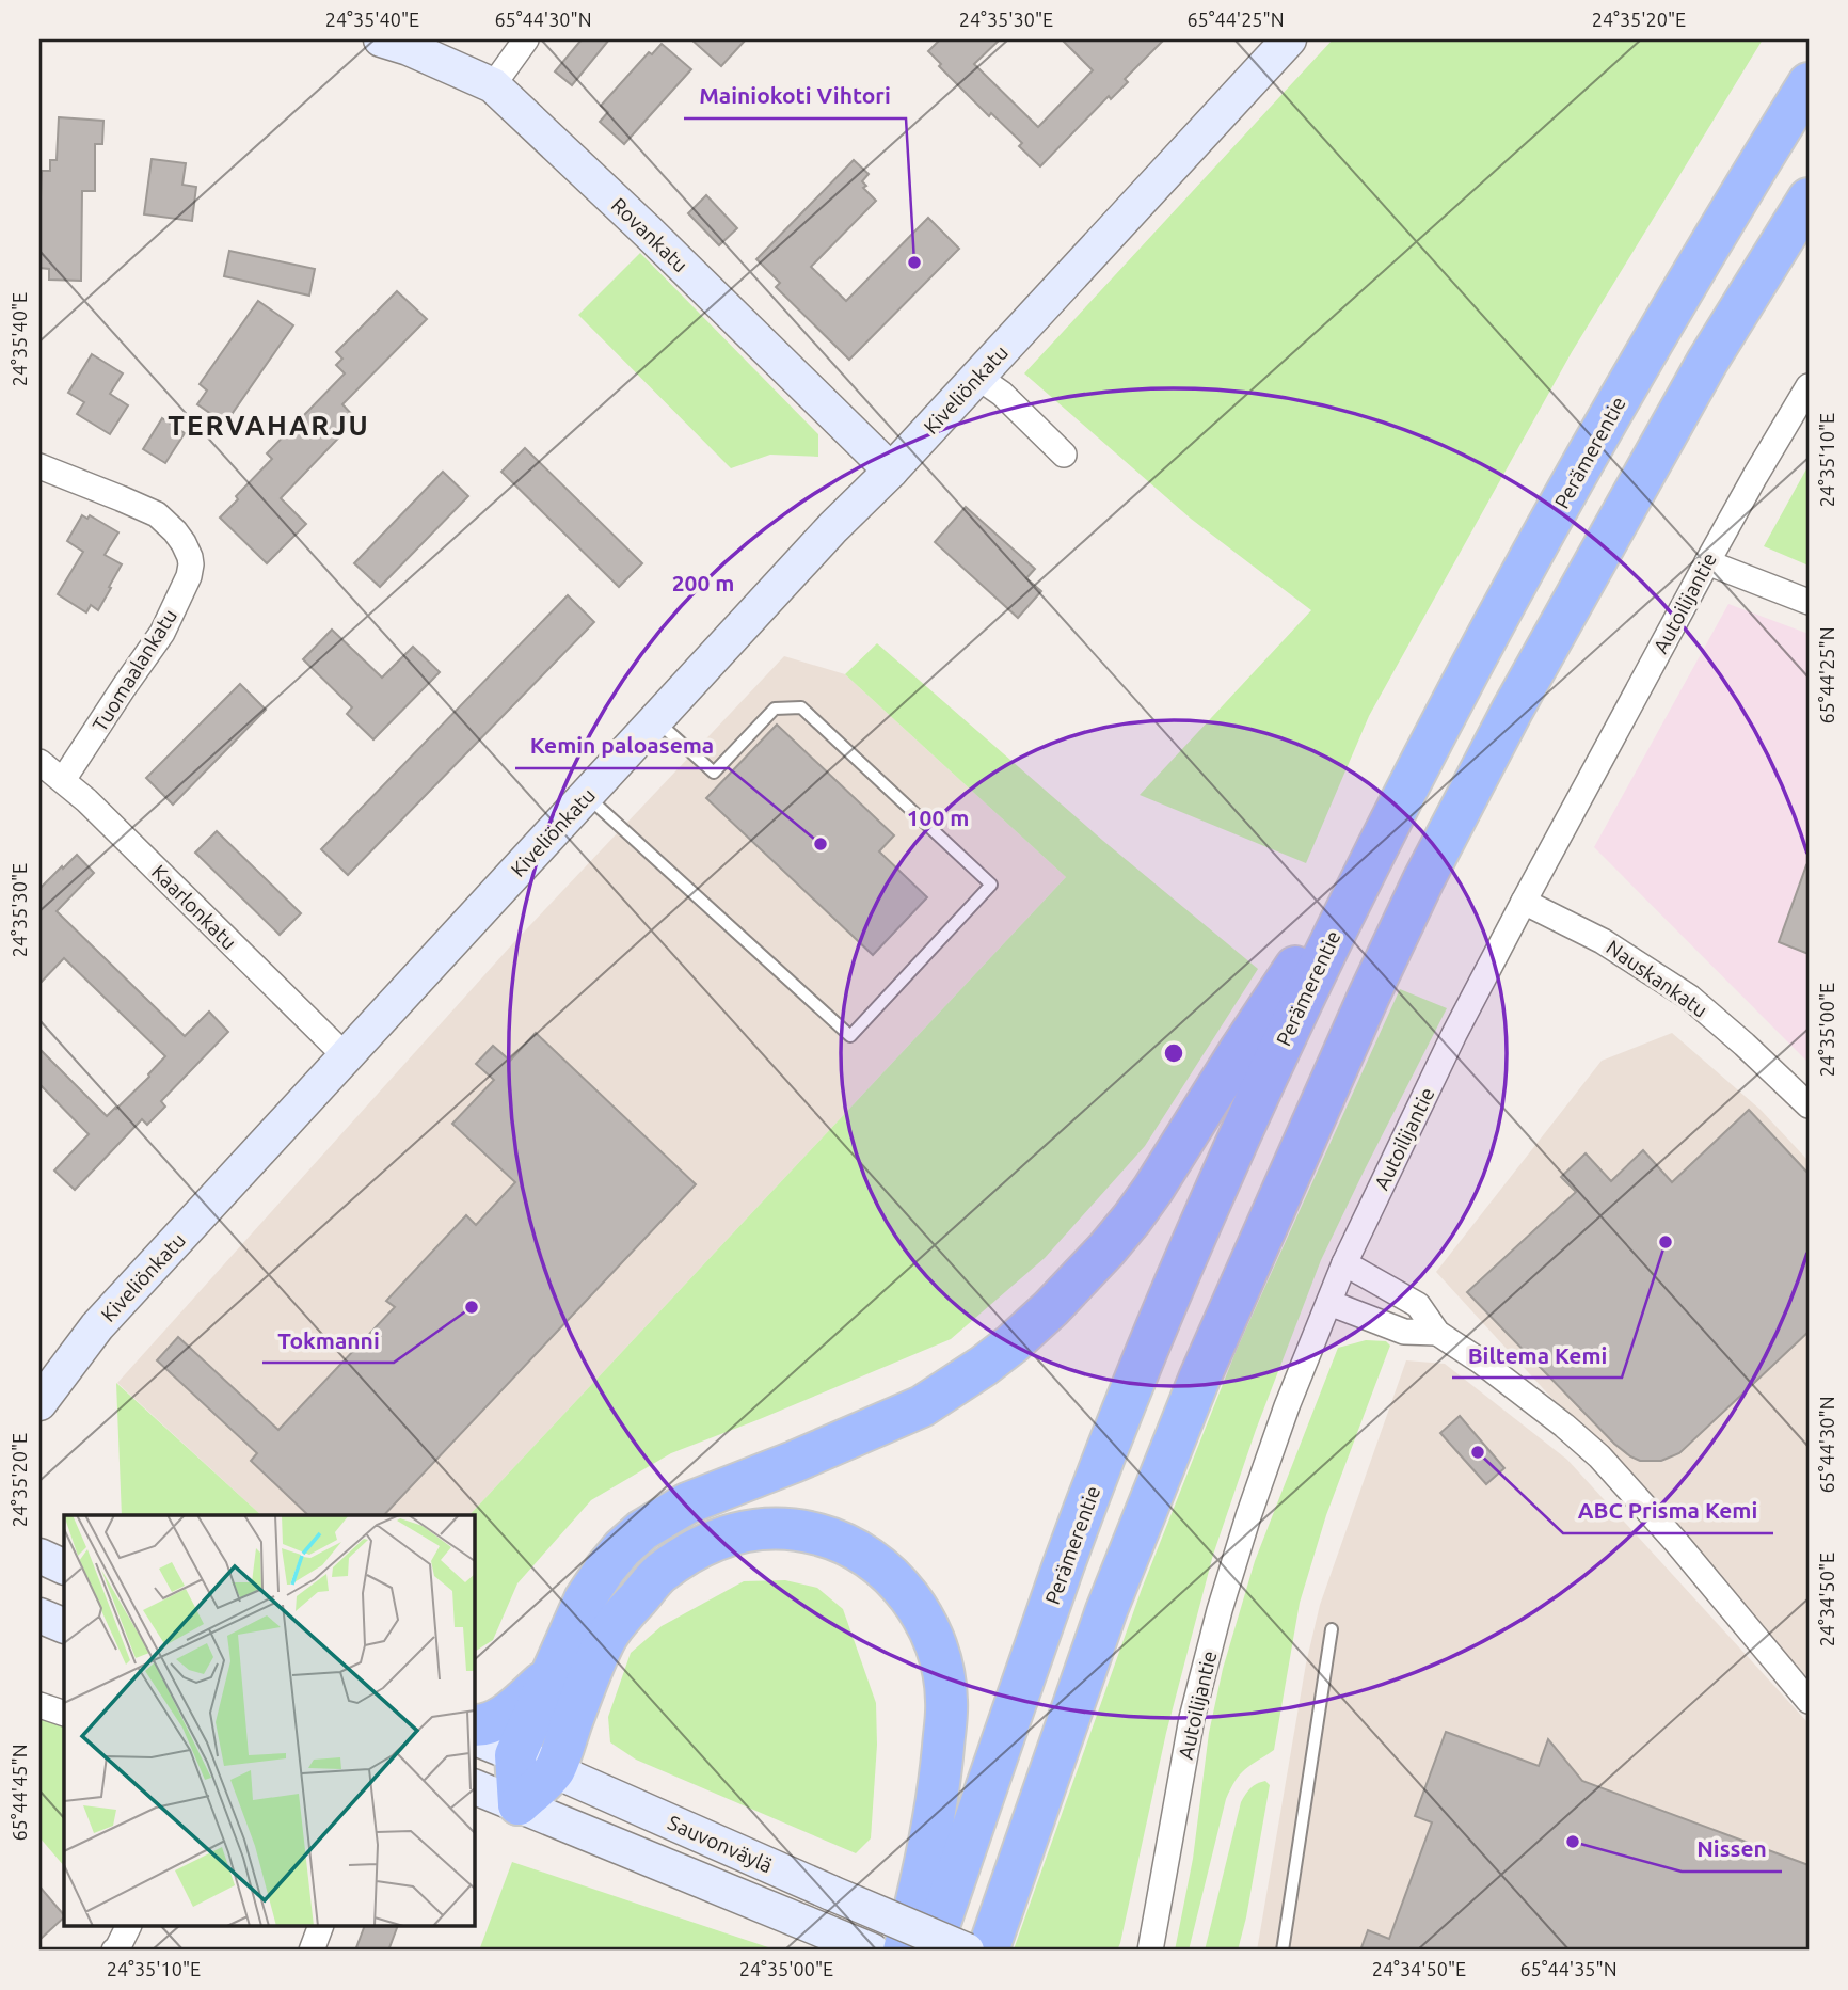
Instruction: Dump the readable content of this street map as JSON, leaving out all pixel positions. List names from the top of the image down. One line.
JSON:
{"streets":{"highway":["Perämerentie"],"main road":["Rovankatu","Kiveliönkatu","Sauvonväylä"],"street":["Autoilijantie","Tuomaalankatu","Kaarlonkatu","Nauskankatu"]},"crossings":[["Rovankatu","Kiveliönkatu"],["Kiveliönkatu","Kaarlonkatu"],["Autoilijantie","Nauskankatu"],["Tuomaalankatu","Kaarlonkatu"]],"districts":["TERVAHARJU"],"places":["Mainiokoti Vihtori","Kemin paloasema","Biltema Kemi","Tokmanni","ABC Prisma Kemi","Nissen"],"coordinates":["24°35'40\"E","65°44'30\"N","24°35'30\"E","65°44'25\"N","24°35'20\"E","24°35'10\"E","24°35'00\"E","24°34'50\"E","65°44'45\"N","65°44'35\"N"],"rings":["200 m","100 m"]}
